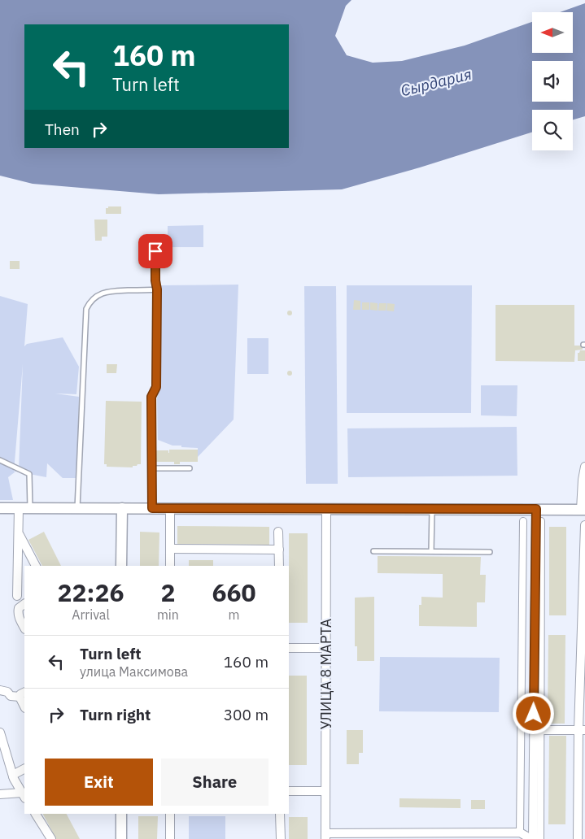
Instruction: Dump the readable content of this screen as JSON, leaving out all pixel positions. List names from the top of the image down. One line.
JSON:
{"streets":{"street":["УЛИЦА 8 МАРТА"]},"water":["Сырдария"],"north":"left","page":{"turn":["160 m","Turn left"],"then":"Then","eta":["22:26","Arrival","2","min","660","m"],"list":[{"name":"Turn left","note":"улица Максимова","value":"160 m"},{"name":"Turn right","value":"300 m"}],"buttons":["Exit","Share"]}}
